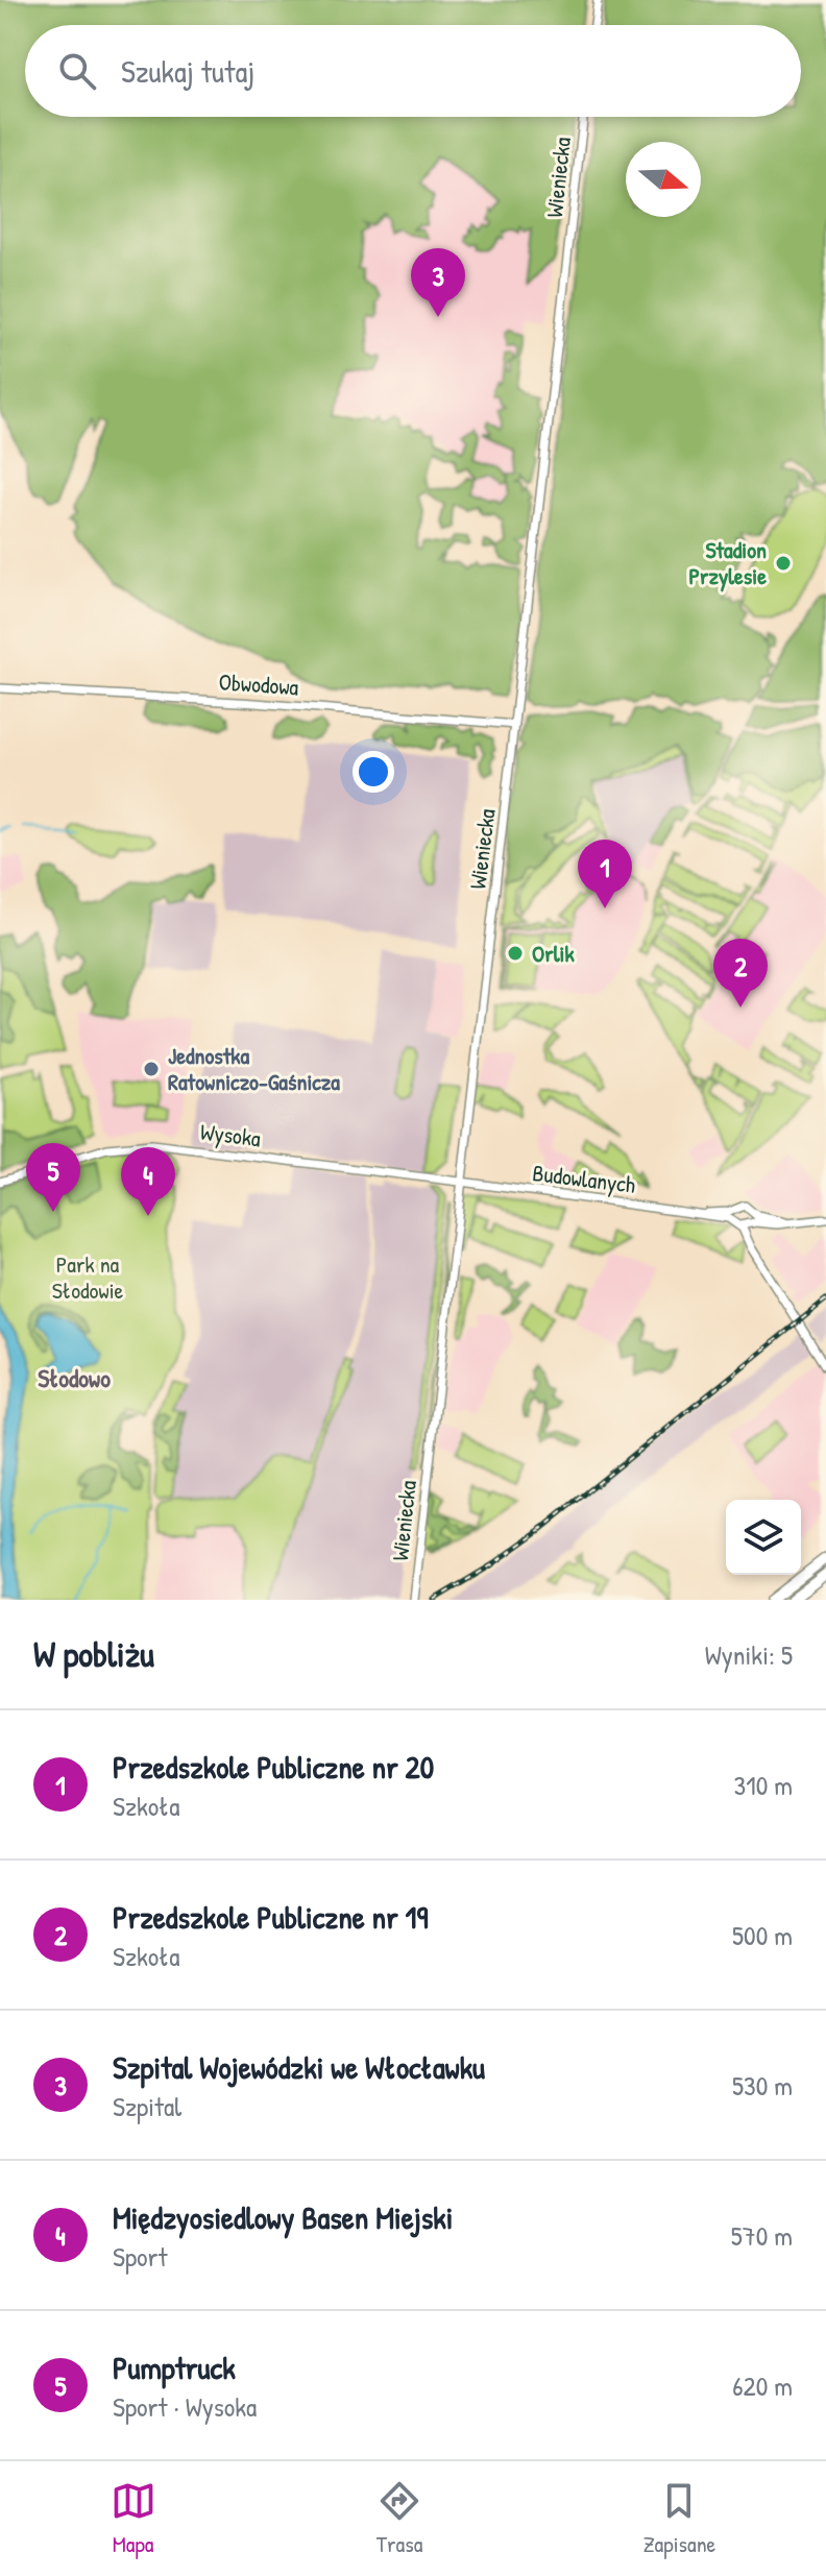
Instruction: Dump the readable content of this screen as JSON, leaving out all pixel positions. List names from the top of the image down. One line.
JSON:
{"streets":{"street":["Wieniecka","Obwodowa","Wysoka","Budowlanych"]},"crossings":[["Wieniecka","Obwodowa"],["Wieniecka","Wysoka"],["Wieniecka","Budowlanych"],["Wysoka","Budowlanych"]],"districts":["Słodowo"],"parks":["Park na Słodowie"],"places":["Stadion Przylesie","Orlik","Jednostka Ratowniczo-Gaśnicza"],"north":"right","page":{"search":"Szukaj tutaj","pins":["3","1","2","5","4"],"heading":["W pobliżu","Wyniki: 5"],"list":[{"mark":"1","name":"Przedszkole Publiczne nr 20","note":"Szkoła","value":"310 m"},{"mark":"2","name":"Przedszkole Publiczne nr 19","note":"Szkoła","value":"500 m"},{"mark":"3","name":"Szpital Wojewódzki we Włocławku","note":"Szpital","value":"530 m"},{"mark":"4","name":"Międzyosiedlowy Basen Miejski","note":"Sport","value":"570 m"},{"mark":"5","name":"Pumptruck","note":"Sport · Wysoka","value":"620 m"}],"nav":["Mapa","Trasa","Zapisane"]}}
